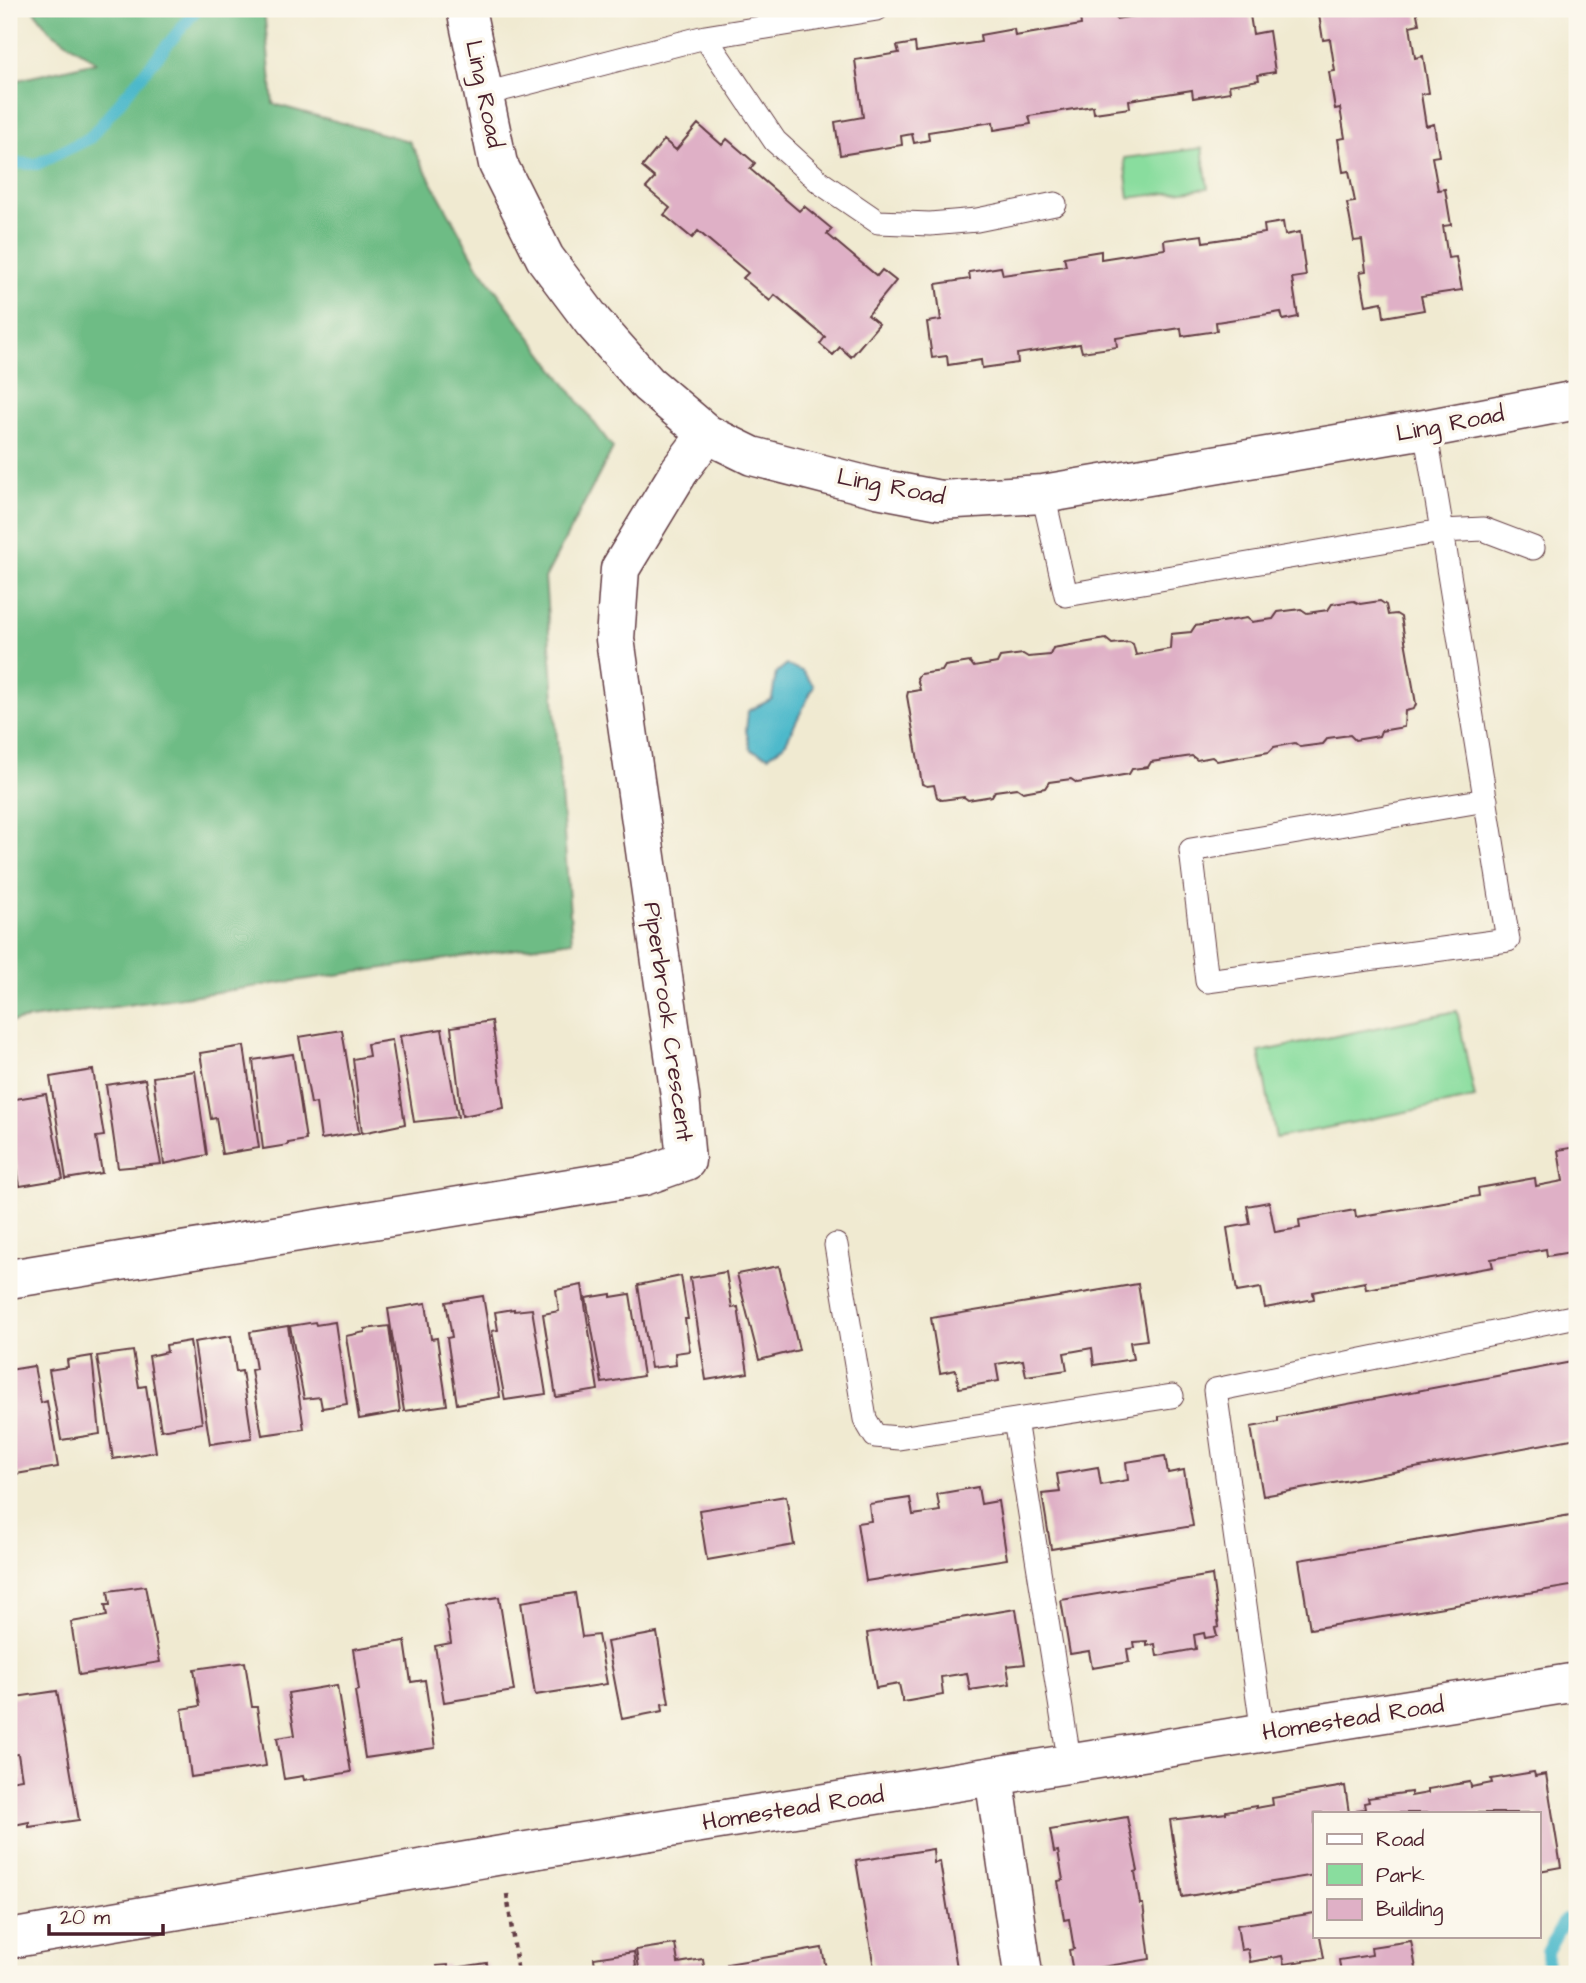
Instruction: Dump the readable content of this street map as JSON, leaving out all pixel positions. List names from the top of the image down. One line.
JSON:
{"streets":{"street":["Ling Road","Piperbrook Crescent","Homestead Road"]},"crossings":[["Ling Road","Piperbrook Crescent"]],"legend":["Road","Park","Building"],"scale_bar":"20 m"}
